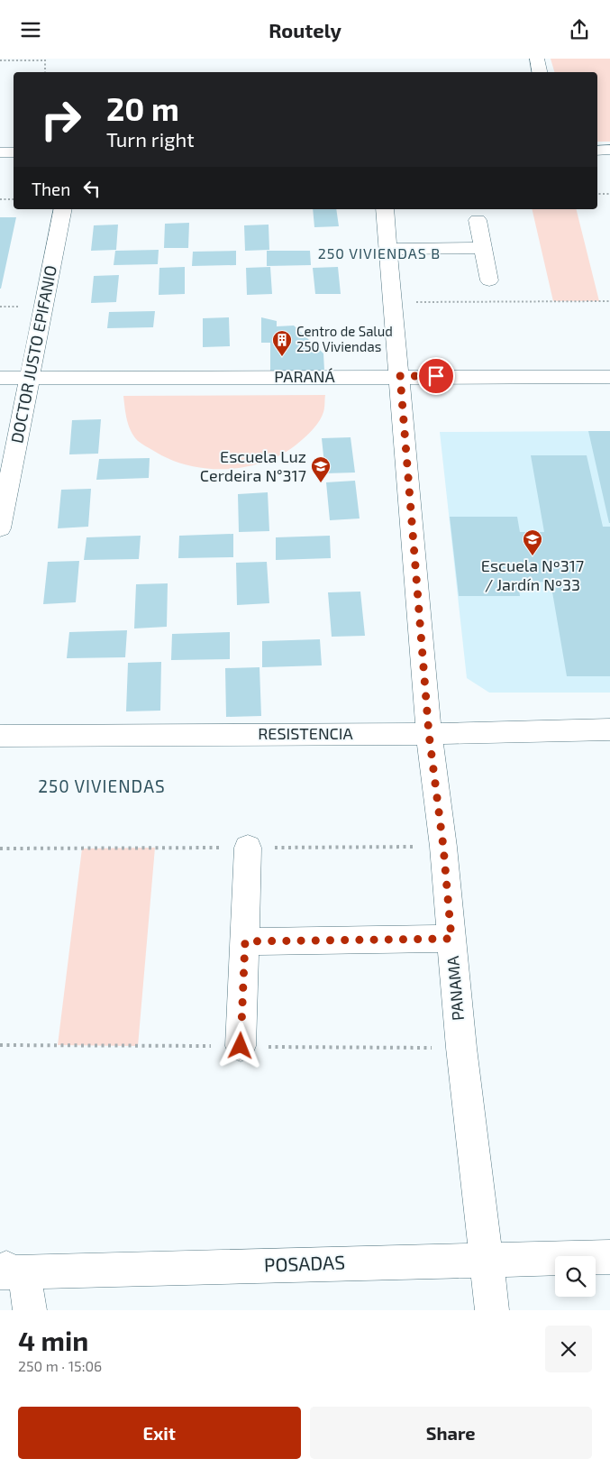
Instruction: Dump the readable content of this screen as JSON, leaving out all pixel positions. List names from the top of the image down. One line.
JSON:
{"streets":{"street":["DOCTOR JUSTO EPIFANIO","PARANÁ","RESISTENCIA","PANAMA","POSADAS"]},"crossings":[["DOCTOR JUSTO EPIFANIO","PARANÁ"],["PARANÁ","PANAMA"],["RESISTENCIA","PANAMA"],["PANAMA","POSADAS"]],"districts":["250 VIVIENDAS B","250 VIVIENDAS"],"places":{"building":["Centro de Salud 250 Viviendas"],"school or university":["Escuela Luz Cerdeira N°317","Escuela Nº317 / Jardín Nº33"]},"page":{"header":"Routely","turn":["20 m","Turn right"],"then":"Then","heading":["4 min","250 m · 15:06"],"buttons":["Exit","Share"]}}
